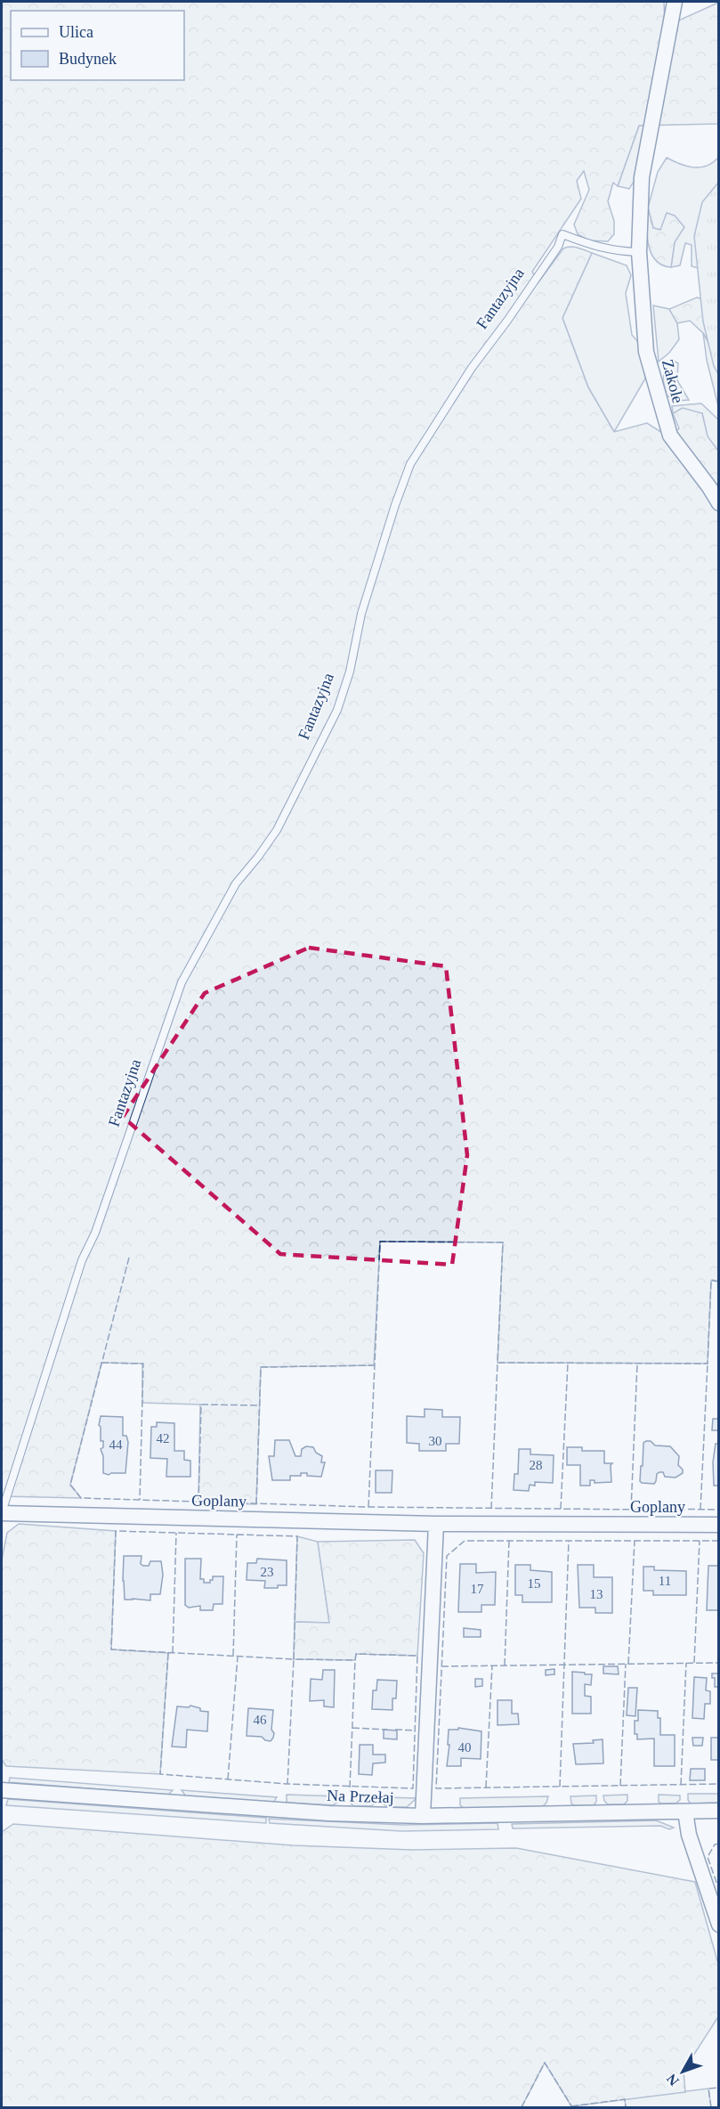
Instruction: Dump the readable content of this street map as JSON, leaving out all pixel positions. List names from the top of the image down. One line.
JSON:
{"streets":{"street":["Zakole","Goplany","Na Przełaj"],"lane":["Fantazyjna"]},"crossings":[["Fantazyjna","Zakole"],["Fantazyjna","Goplany"]],"house_numbers":["42","30","44","28","23","11","15","17","13","46","40"],"legend":["Ulica","Budynek"],"north":"bottom left"}
